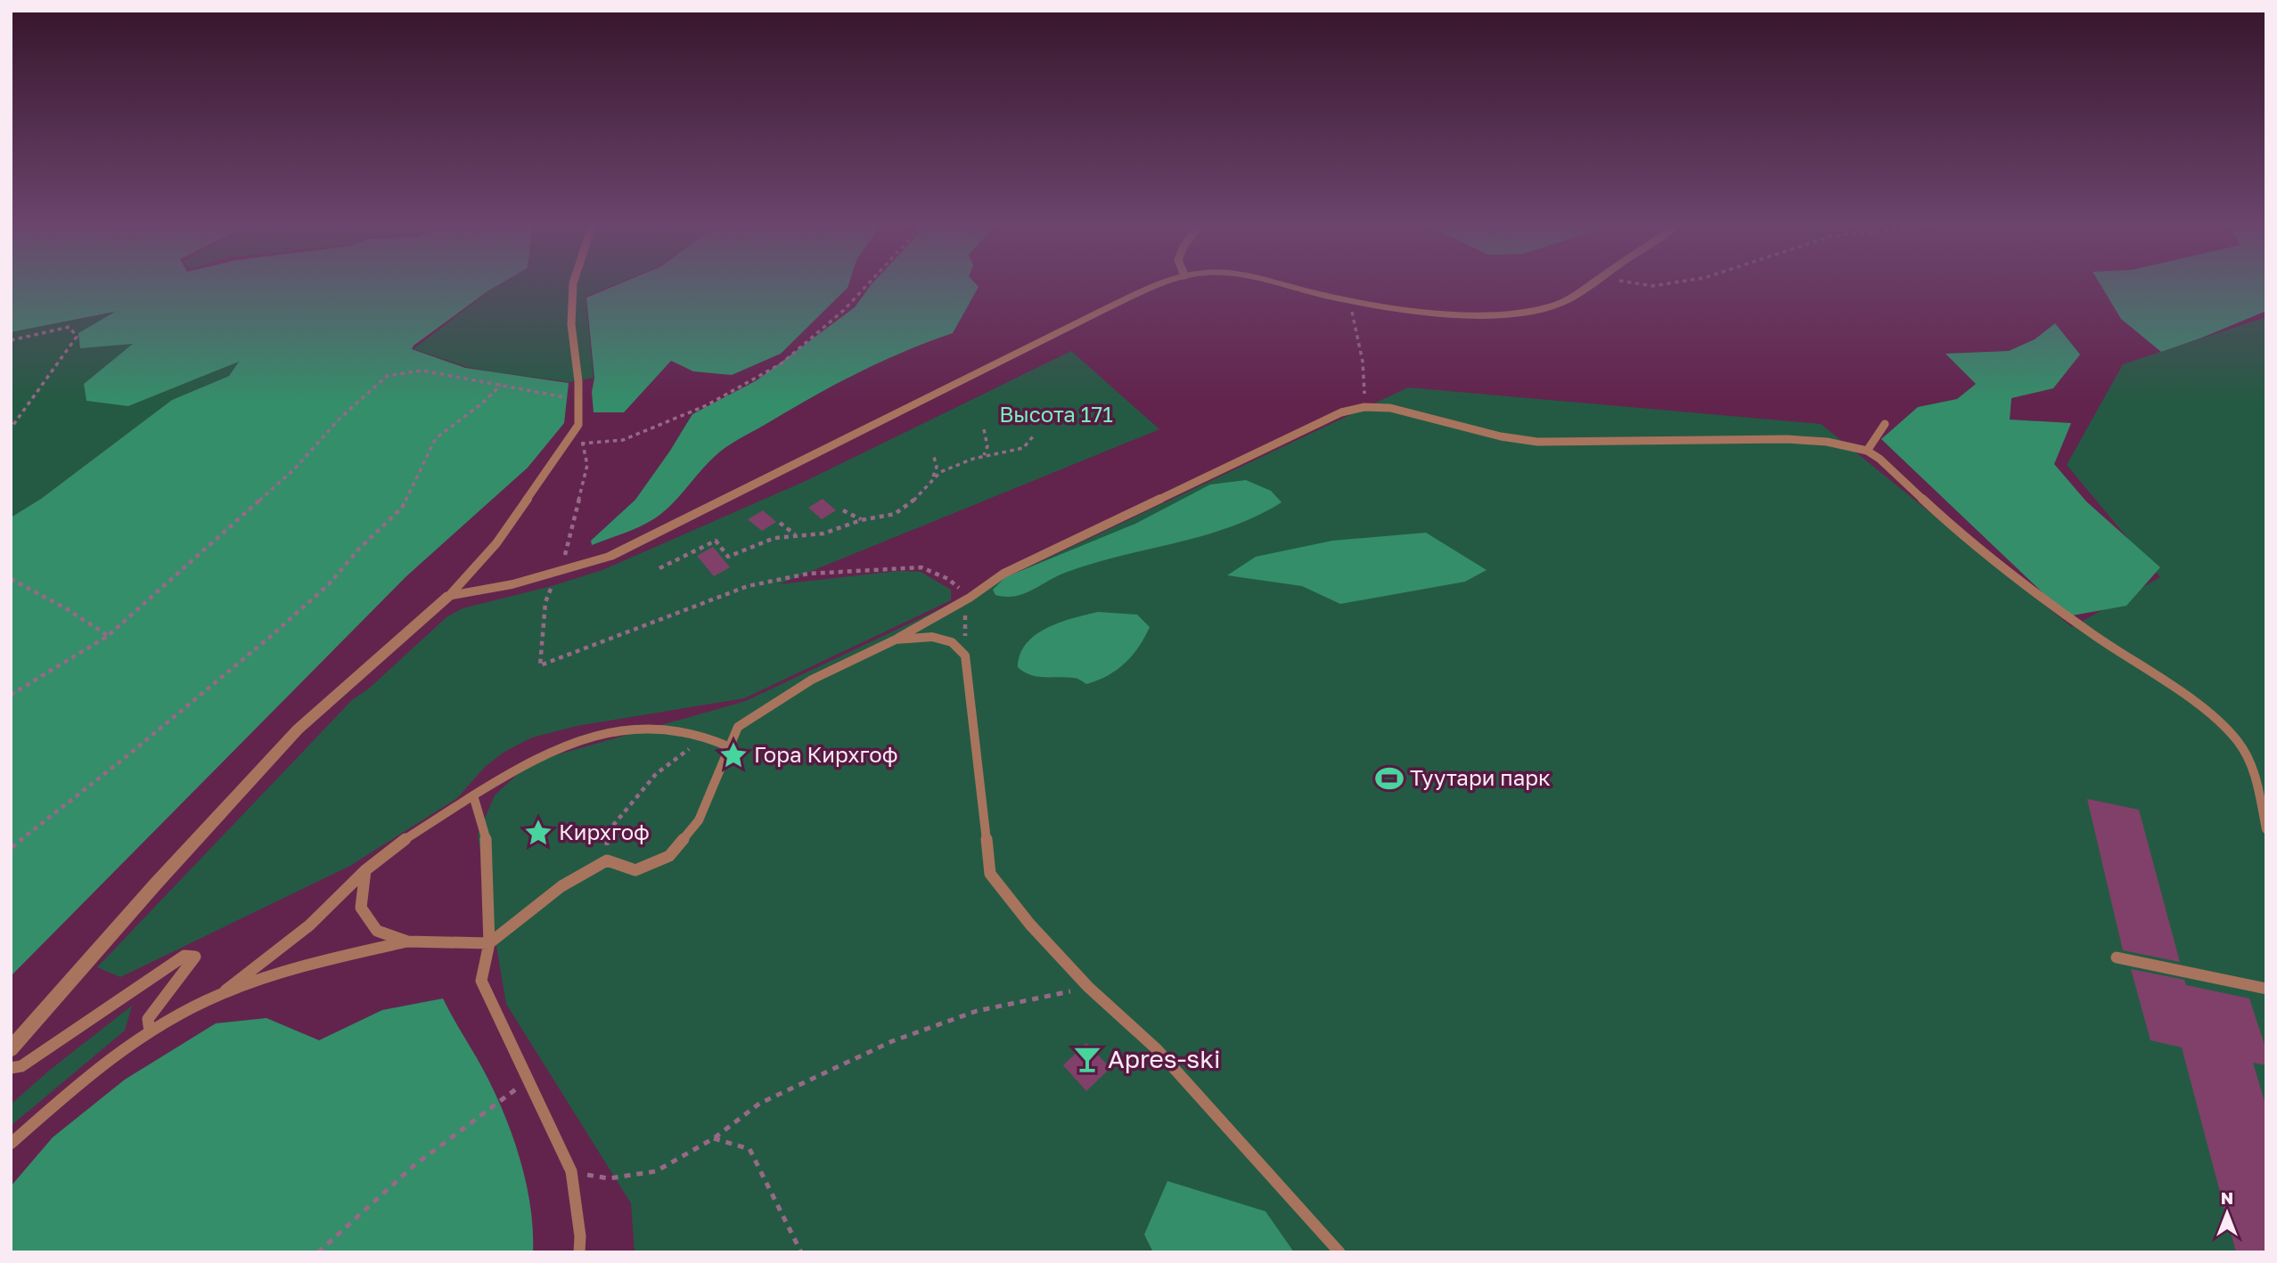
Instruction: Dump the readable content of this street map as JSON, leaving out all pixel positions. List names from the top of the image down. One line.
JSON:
{"parks":["Высота 171"],"places":{"place":["Гора Кирхгоф","Кирхгоф"],"sports":["Туутари парк"],"bar":["Apres-ski"]},"north":"top"}
